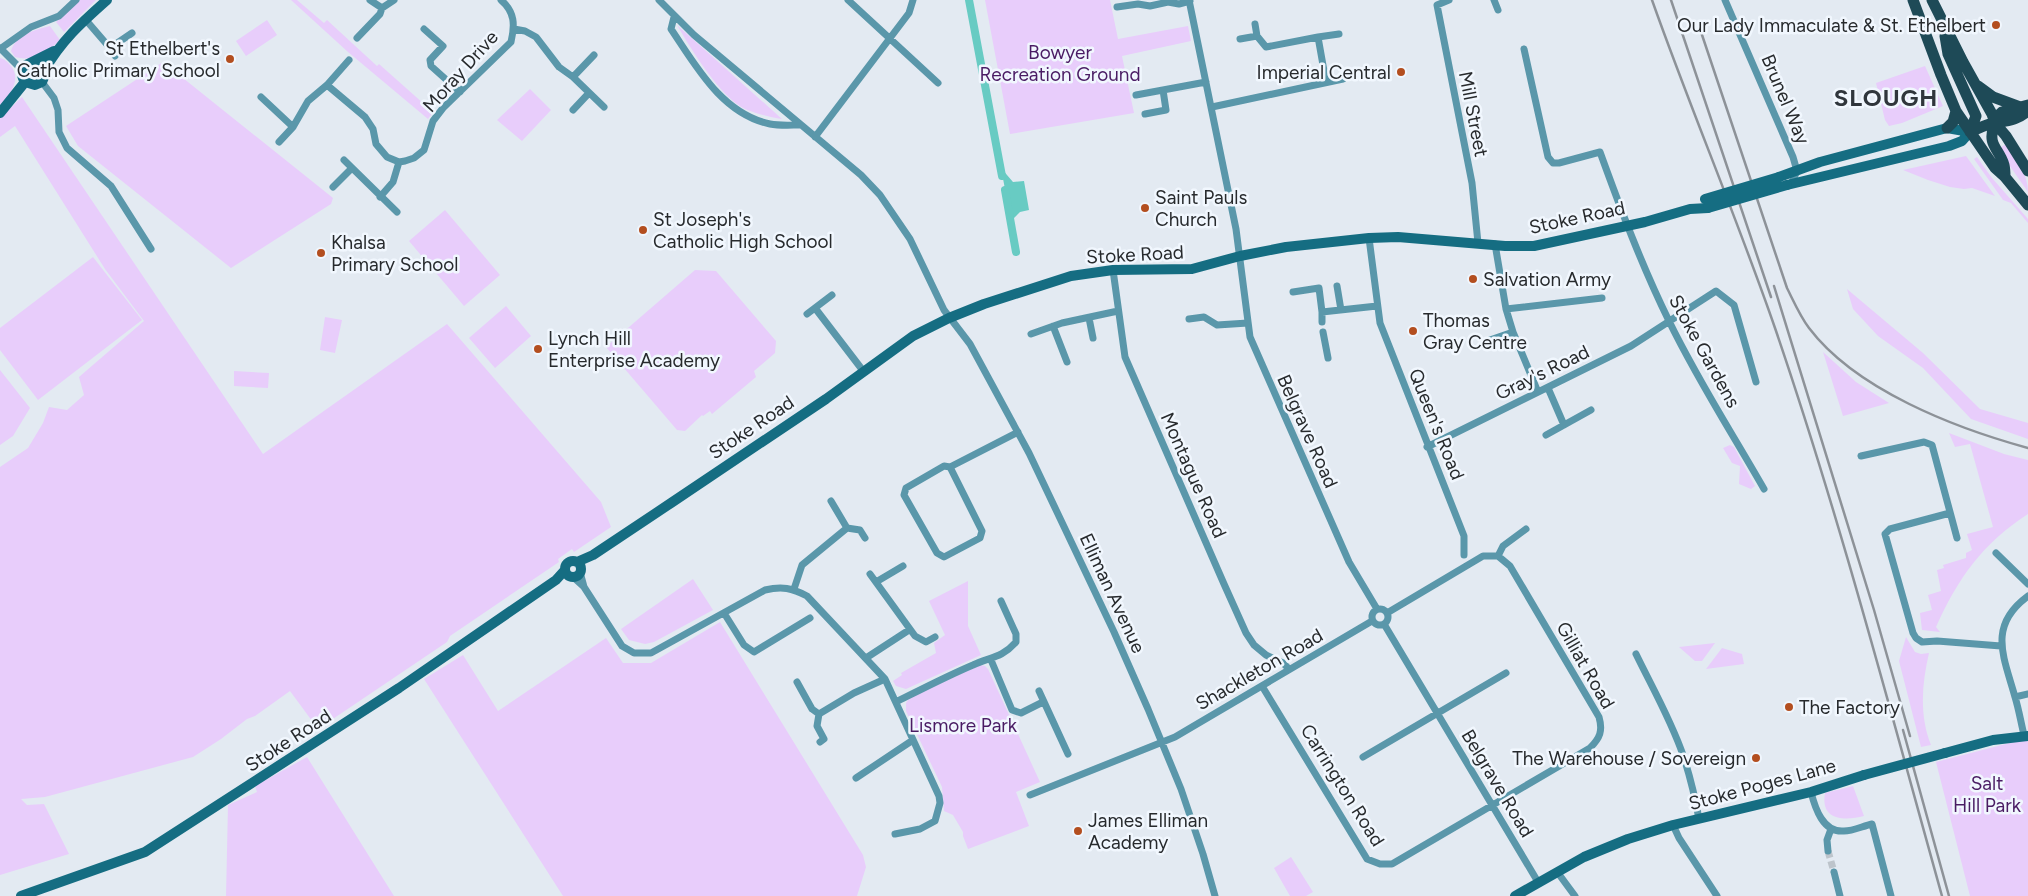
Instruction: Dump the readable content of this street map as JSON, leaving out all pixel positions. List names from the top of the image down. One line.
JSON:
{"streets":{"main road":["Stoke Road","Stoke Poges Lane"],"street":["Moray Drive","Brunel Way","Mill Street","Stoke Gardens","Gray's Road","Queen's Road","Belgrave Road","Montague Road","Elliman Avenue","Gilliat Road","Shackleton Road","Carrington Road"]},"crossings":[["Brunel Way","Stoke Road"],["Mill Street","Stoke Road"],["Stoke Road","Stoke Gardens"],["Stoke Road","Queen's Road"],["Stoke Road","Belgrave Road"],["Stoke Road","Montague Road"],["Stoke Road","Elliman Avenue"],["Stoke Gardens","Gray's Road"],["Gray's Road","Queen's Road"],["Belgrave Road","Gilliat Road"],["Belgrave Road","Shackleton Road"],["Belgrave Road","Stoke Poges Lane"],["Belgrave Road","Carrington Road"],["Montague Road","Shackleton Road"],["Elliman Avenue","Shackleton Road"],["Gilliat Road","Carrington Road"],["Shackleton Road","Carrington Road"]],"districts":["SLOUGH"],"parks":["Bowyer Recreation Ground","Lismore Park","Salt Hill Park"],"places":["Our Lady Immaculate & St. Ethelbert","St Ethelbert's Catholic Primary School","Imperial Central","Saint Pauls Church","St Joseph's Catholic High School","Khalsa Primary School","Salvation Army","Thomas Gray Centre","Lynch Hill Enterprise Academy","The Factory","The Warehouse / Sovereign","James Elliman Academy"]}
